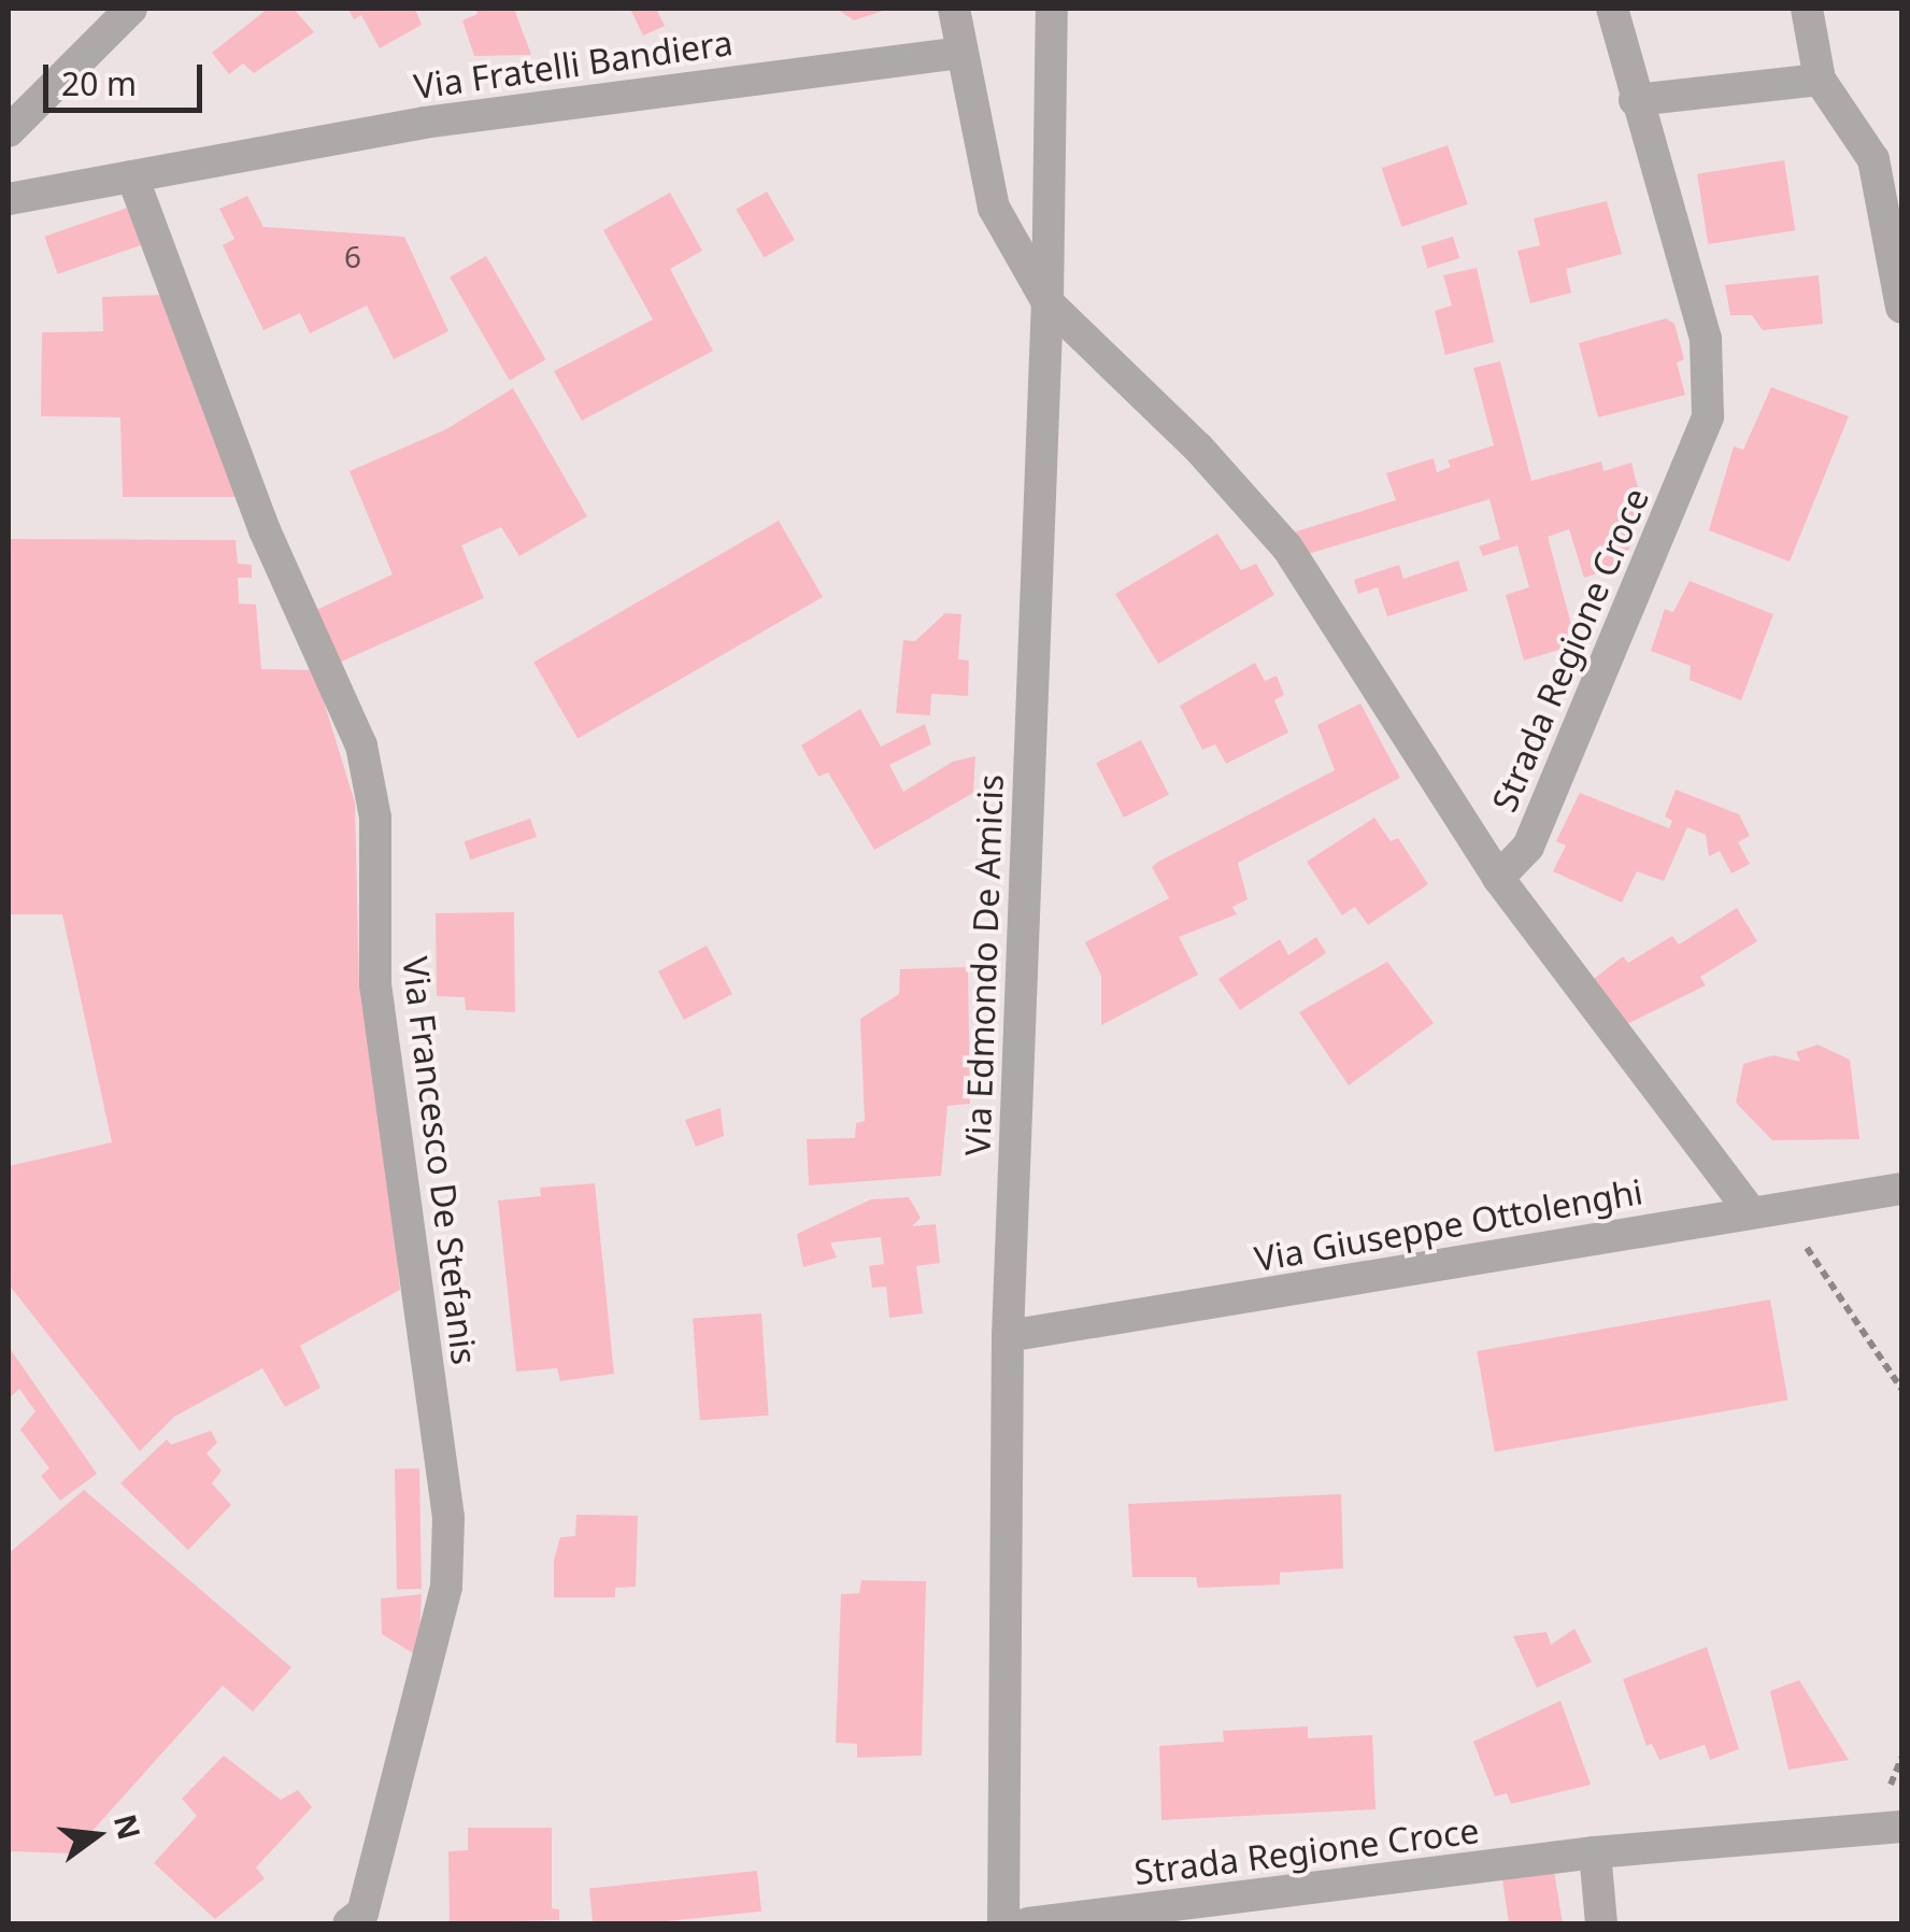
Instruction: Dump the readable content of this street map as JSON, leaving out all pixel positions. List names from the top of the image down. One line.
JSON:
{"streets":{"street":["Via Fratelli Bandiera","Strada Regione Croce","Via Edmondo De Amicis","Via Francesco De Stefanis","Via Giuseppe Ottolenghi"]},"crossings":[["Via Fratelli Bandiera","Via Francesco De Stefanis"],["Via Edmondo De Amicis","Via Giuseppe Ottolenghi"]],"house_numbers":["6"],"scale_bar":"20 m","north":"right"}
